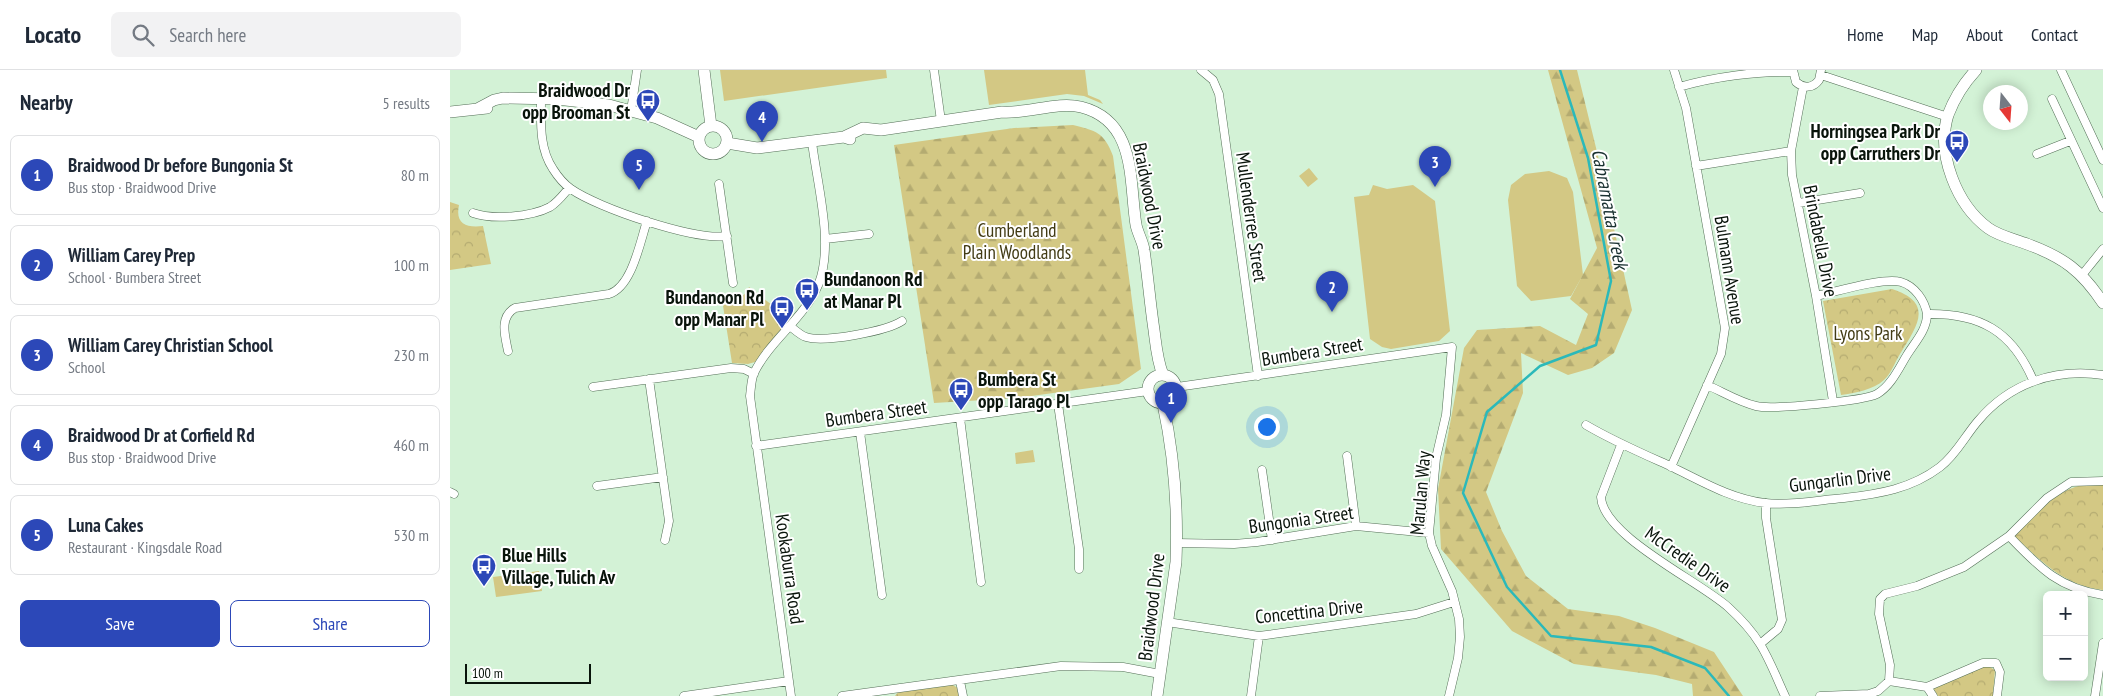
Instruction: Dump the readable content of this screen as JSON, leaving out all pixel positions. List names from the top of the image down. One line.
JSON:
{"streets":{"street":["Braidwood Drive","Mullenderree Street","Brindabella Drive","Bulmann Avenue","Bumbera Street","Gungarlin Drive","Marulan Way","Bungonia Street","McCredie Drive","Kookaburra Road","Concettina Drive"]},"crossings":[["Braidwood Drive","Bumbera Street"],["Braidwood Drive","Bungonia Street"],["Braidwood Drive","Concettina Drive"],["Mullenderree Street","Bumbera Street"],["Bulmann Avenue","Gungarlin Drive"],["Bumbera Street","Marulan Way"],["Bumbera Street","Kookaburra Road"],["Gungarlin Drive","McCredie Drive"],["Marulan Way","Bungonia Street"],["Marulan Way","Concettina Drive"]],"water":["Cabramatta Creek"],"parks":["Cumberland Plain Woodlands","Lyons Park"],"places":{"bus stop":["Braidwood Dr opp Brooman St","Horningsea Park Dr opp Carruthers Dr","Bundanoon Rd at Manar Pl","Bundanoon Rd opp Manar Pl","Bumbera St opp Tarago Pl","Blue Hills Village, Tulich Av"]},"scale_bar":"100 m","north":"bottom","page":{"header":"Locato","search":"Search here","nav":["Home","Map","About","Contact"],"heading":["Nearby","5 results"],"pins":["4","3","5","2","1"],"list":[{"mark":"1","name":"Braidwood Dr before Bungonia St","note":"Bus stop · Braidwood Drive","value":"80 m"},{"mark":"2","name":"William Carey Prep","note":"School · Bumbera Street","value":"100 m"},{"mark":"3","name":"William Carey Christian School","note":"School","value":"230 m"},{"mark":"4","name":"Braidwood Dr at Corfield Rd","note":"Bus stop · Braidwood Drive","value":"460 m"},{"mark":"5","name":"Luna Cakes","note":"Restaurant · Kingsdale Road","value":"530 m"}],"buttons":["Save","Share"],"map_buttons":["+","−"],"scale":"100 m"}}
